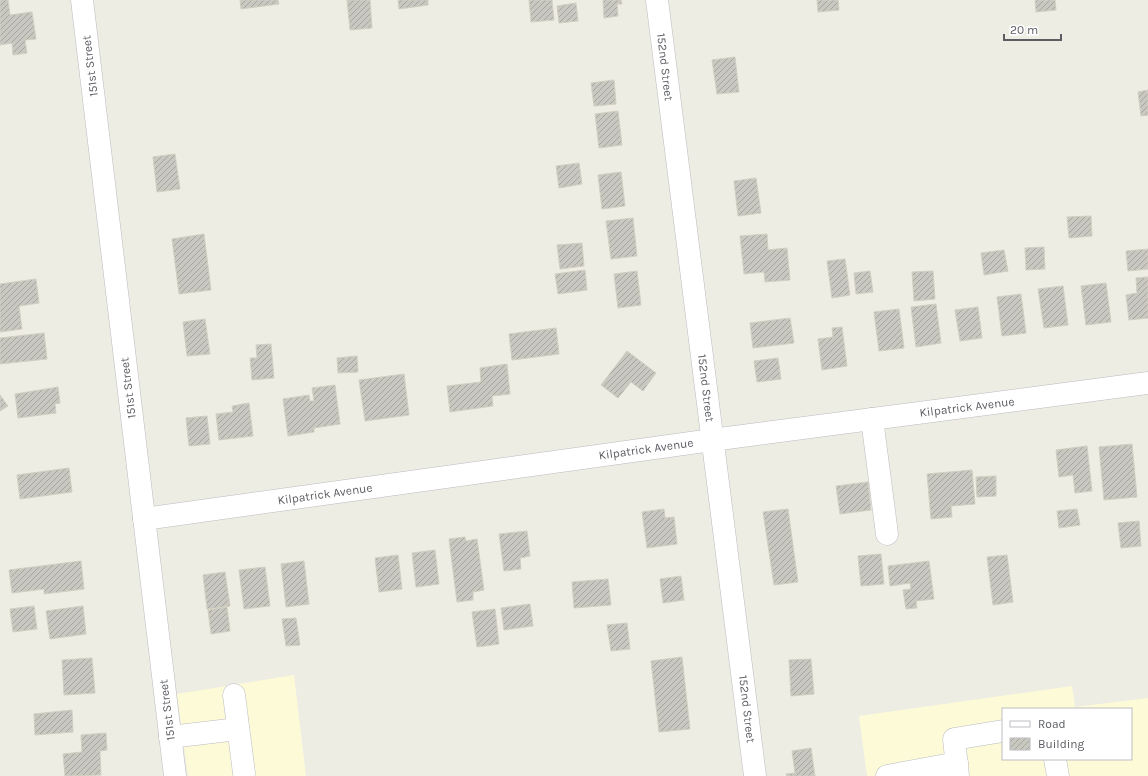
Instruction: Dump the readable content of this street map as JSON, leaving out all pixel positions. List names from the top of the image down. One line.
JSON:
{"streets":{"street":["151st Street","152nd Street","Kilpatrick Avenue"]},"crossings":[["151st Street","Kilpatrick Avenue"],["152nd Street","Kilpatrick Avenue"]],"legend":["Road","Building"],"scale_bar":"20 m"}
